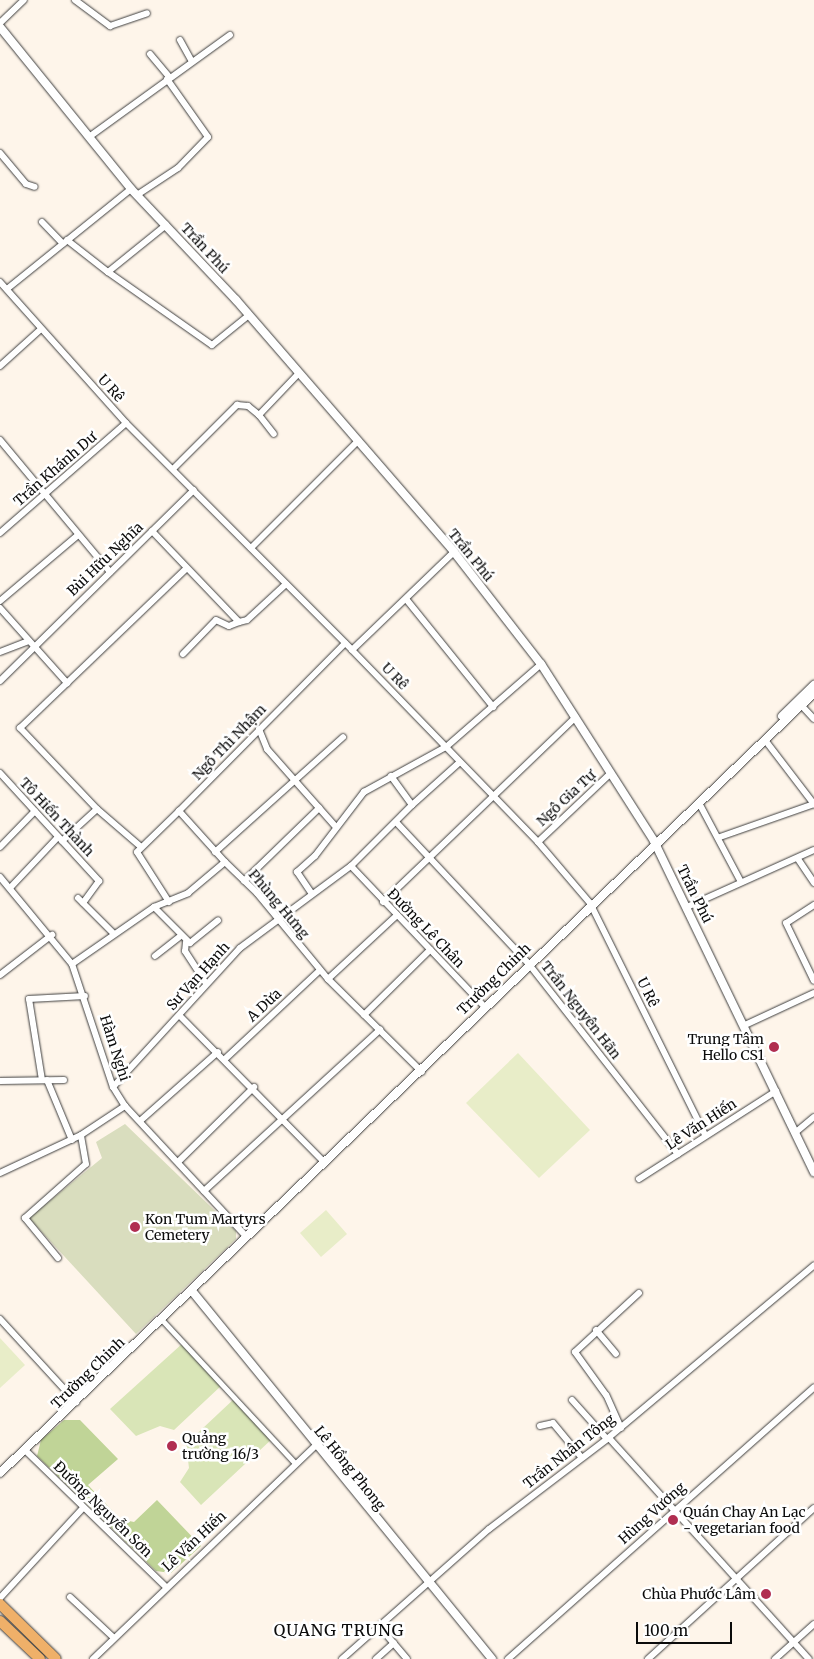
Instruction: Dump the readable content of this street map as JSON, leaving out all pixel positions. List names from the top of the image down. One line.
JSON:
{"streets":{"street":["Trần Phú","U Rê","Trần Khánh Dư","Bùi Hữu Nghĩa","Ngô Thì Nhậm","Ngô Gia Tự","Tô Hiến Thành","Phùng Hưng","Đường Lê Chân","Sư Vạn Hạnh","Trường Chinh","A Dừa","Trần Nguyên Hãn","Hàm Nghi","Lê Văn Hiến","Trần Nhân Tông","Lê Hồng Phong","Đường Nguyễn Sơn","Hùng Vương"]},"crossings":[["Trần Phú","Ngô Gia Tự"],["Trần Phú","Trường Chinh"],["Trần Phú","Lê Văn Hiến"],["U Rê","Trần Khánh Dư"],["U Rê","Bùi Hữu Nghĩa"],["U Rê","Ngô Thì Nhậm"],["U Rê","Ngô Gia Tự"],["U Rê","Sư Vạn Hạnh"],["U Rê","Trường Chinh"],["U Rê","Lê Văn Hiến"],["Phùng Hưng","Sư Vạn Hạnh"],["Phùng Hưng","Trường Chinh"],["Phùng Hưng","A Dừa"],["Đường Lê Chân","Sư Vạn Hạnh"],["Đường Lê Chân","Trường Chinh"],["Sư Vạn Hạnh","Trần Nguyên Hãn"],["Sư Vạn Hạnh","Hàm Nghi"],["Trường Chinh","Trần Nguyên Hãn"],["Trường Chinh","Hàm Nghi"],["Trường Chinh","Lê Hồng Phong"],["Trường Chinh","Đường Nguyễn Sơn"],["Trần Nguyên Hãn","Lê Văn Hiến"],["Lê Văn Hiến","Lê Hồng Phong"],["Lê Văn Hiến","Đường Nguyễn Sơn"],["Trần Nhân Tông","Lê Hồng Phong"]],"districts":["QUANG TRUNG"],"places":["Trung Tâm Hello CS1","Kon Tum Martyrs Cemetery","Quảng trường 16/3","Quán Chay An Lạc - vegetarian food","Chùa Phước Lâm"],"scale_bar":"100 m"}
